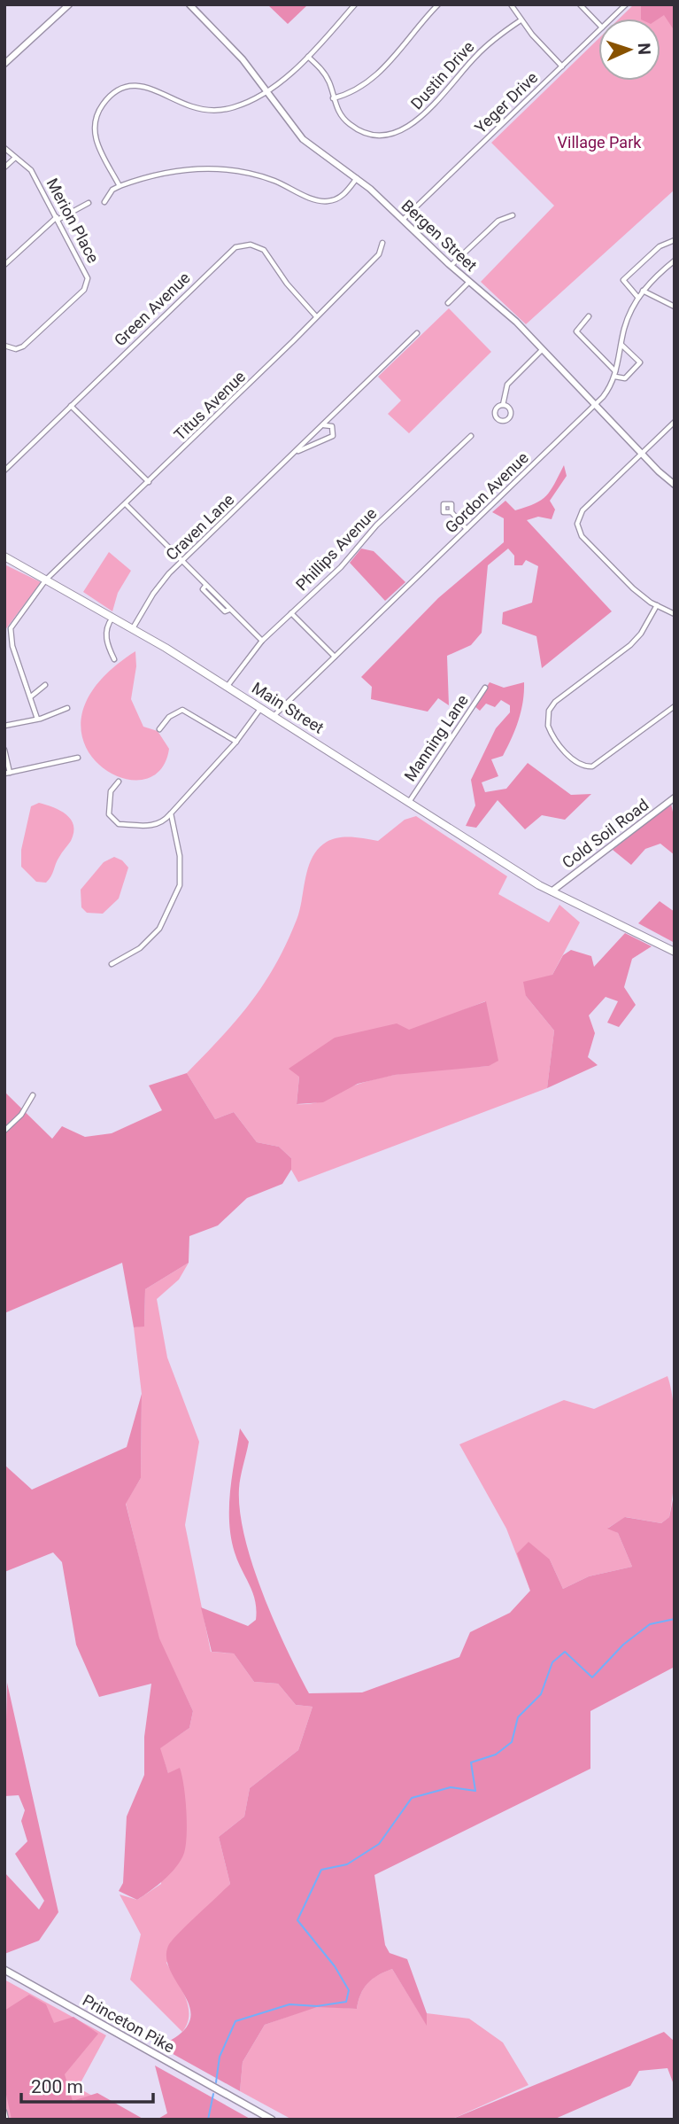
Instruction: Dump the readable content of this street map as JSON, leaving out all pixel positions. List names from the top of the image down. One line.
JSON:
{"streets":{"highway":["Main Street"],"main road":["Princeton Pike"],"street":["Dustin Drive","Yeger Drive","Merion Place","Bergen Street","Green Avenue","Titus Avenue","Gordon Avenue","Craven Lane","Phillips Avenue","Manning Lane","Cold Soil Road"]},"crossings":[["Yeger Drive","Bergen Street"],["Bergen Street","Gordon Avenue"],["Green Avenue","Titus Avenue"],["Titus Avenue","Main Street"],["Gordon Avenue","Main Street"],["Craven Lane","Main Street"],["Phillips Avenue","Main Street"],["Main Street","Manning Lane"],["Main Street","Cold Soil Road"]],"parks":["Village Park"],"scale_bar":"200 m","north":"right"}
